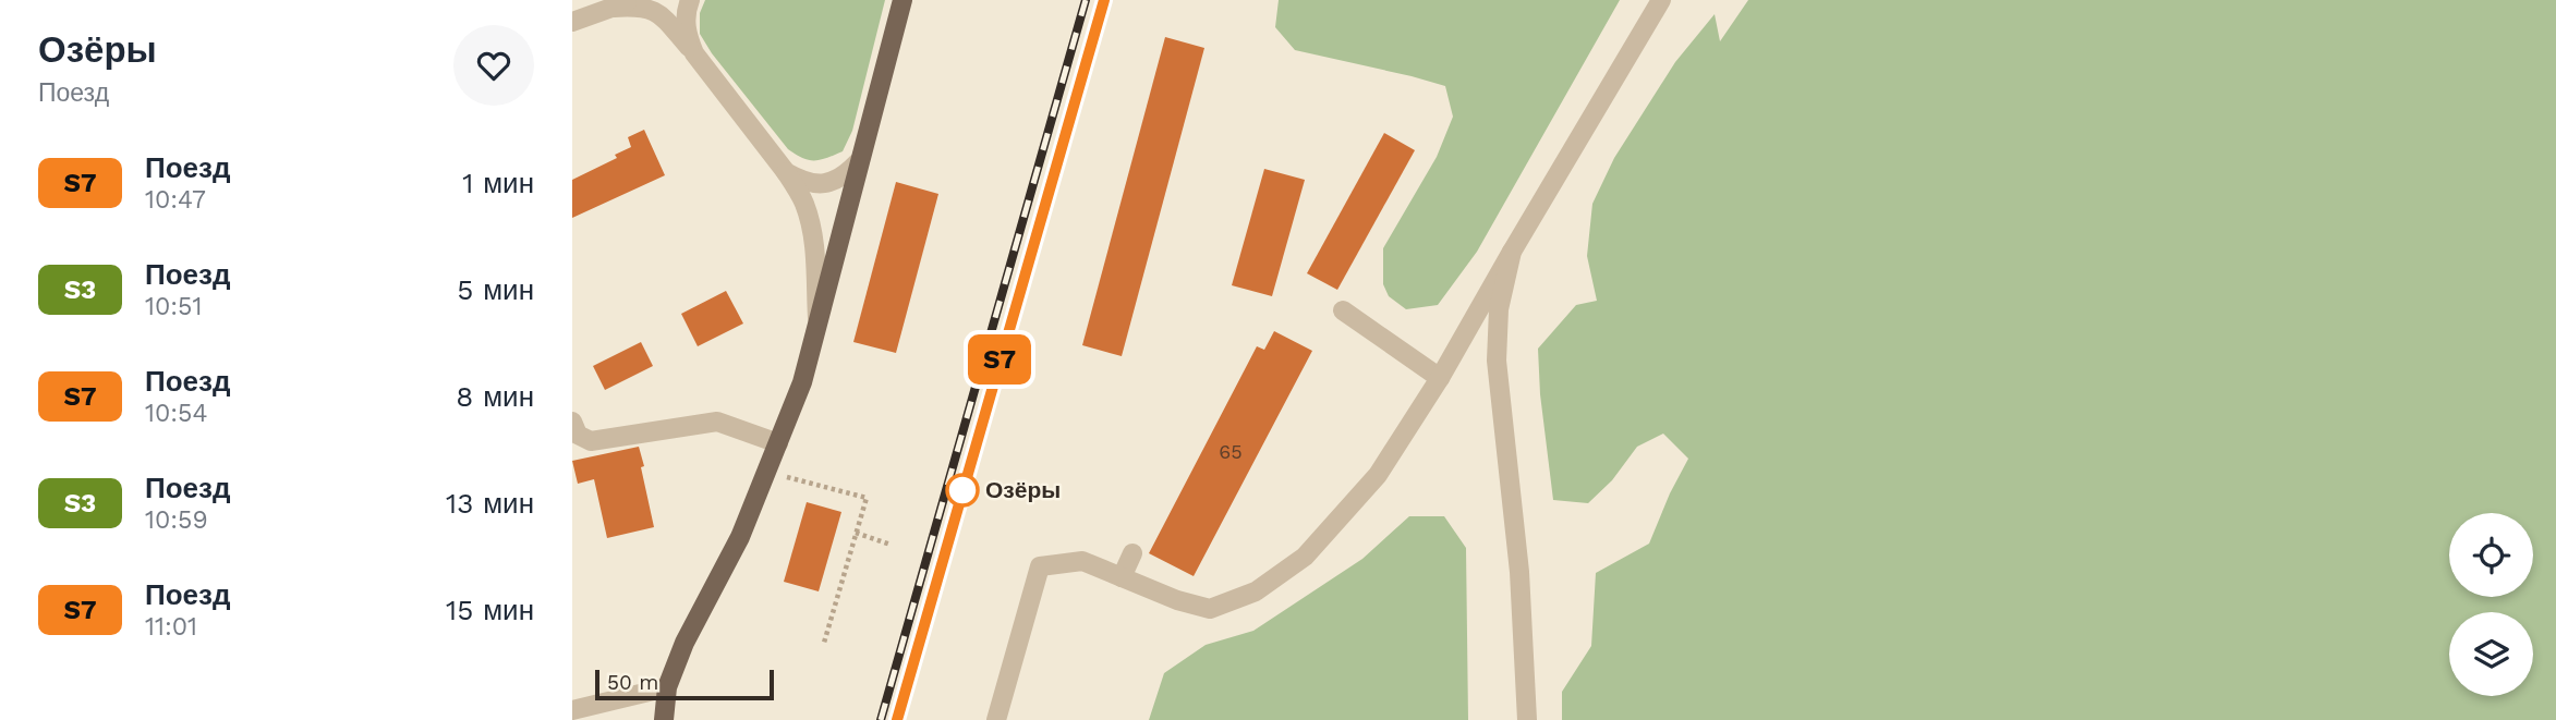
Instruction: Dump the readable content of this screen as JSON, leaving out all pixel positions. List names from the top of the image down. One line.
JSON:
{"places":["Озёры"],"house_numbers":["65"],"scale_bar":"50 m","page":{"heading":["Озёры","Поезд"],"on_map":"S7","list":[{"mark":"S7","name":"Поезд","note":"10:47","value":"1 мин"},{"mark":"S3","name":"Поезд","note":"10:51","value":"5 мин"},{"mark":"S7","name":"Поезд","note":"10:54","value":"8 мин"},{"mark":"S3","name":"Поезд","note":"10:59","value":"13 мин"},{"mark":"S7","name":"Поезд","note":"11:01","value":"15 мин"}],"scale":"50 m"}}
